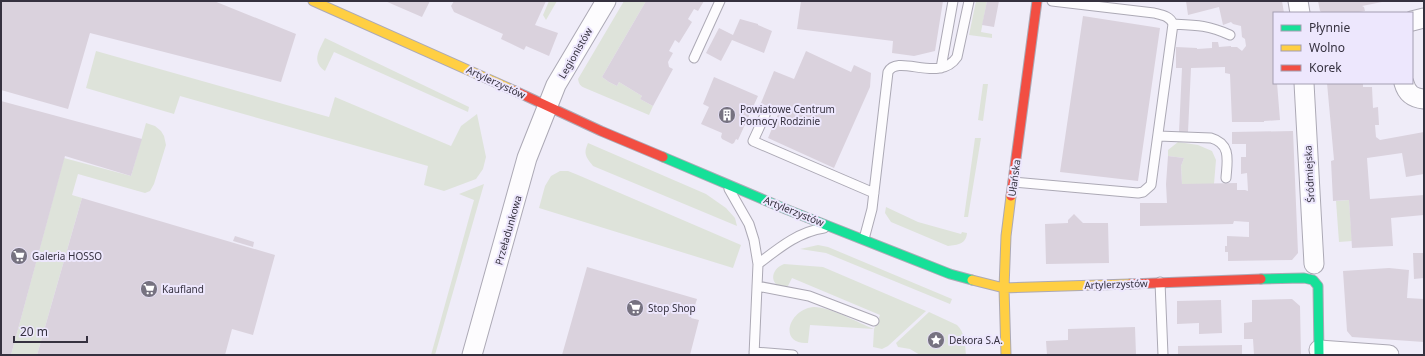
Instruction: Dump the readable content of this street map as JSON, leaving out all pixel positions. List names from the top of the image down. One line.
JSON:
{"streets":{"street":["Legionistów","Artylerzystów","Śródmiejska","Ułańska","Przeładunkowa"]},"crossings":[["Legionistów","Artylerzystów"],["Legionistów","Przeładunkowa"],["Artylerzystów","Śródmiejska"],["Artylerzystów","Ułańska"],["Artylerzystów","Przeładunkowa"]],"places":{"building":["Powiatowe Centrum Pomocy Rodzinie"],"supermarket":["Galeria HOSSO","Kaufland","Stop Shop"],"place":["Dekora S.A."]},"legend":["Płynnie","Wolno","Korek"],"scale_bar":"20 m"}
